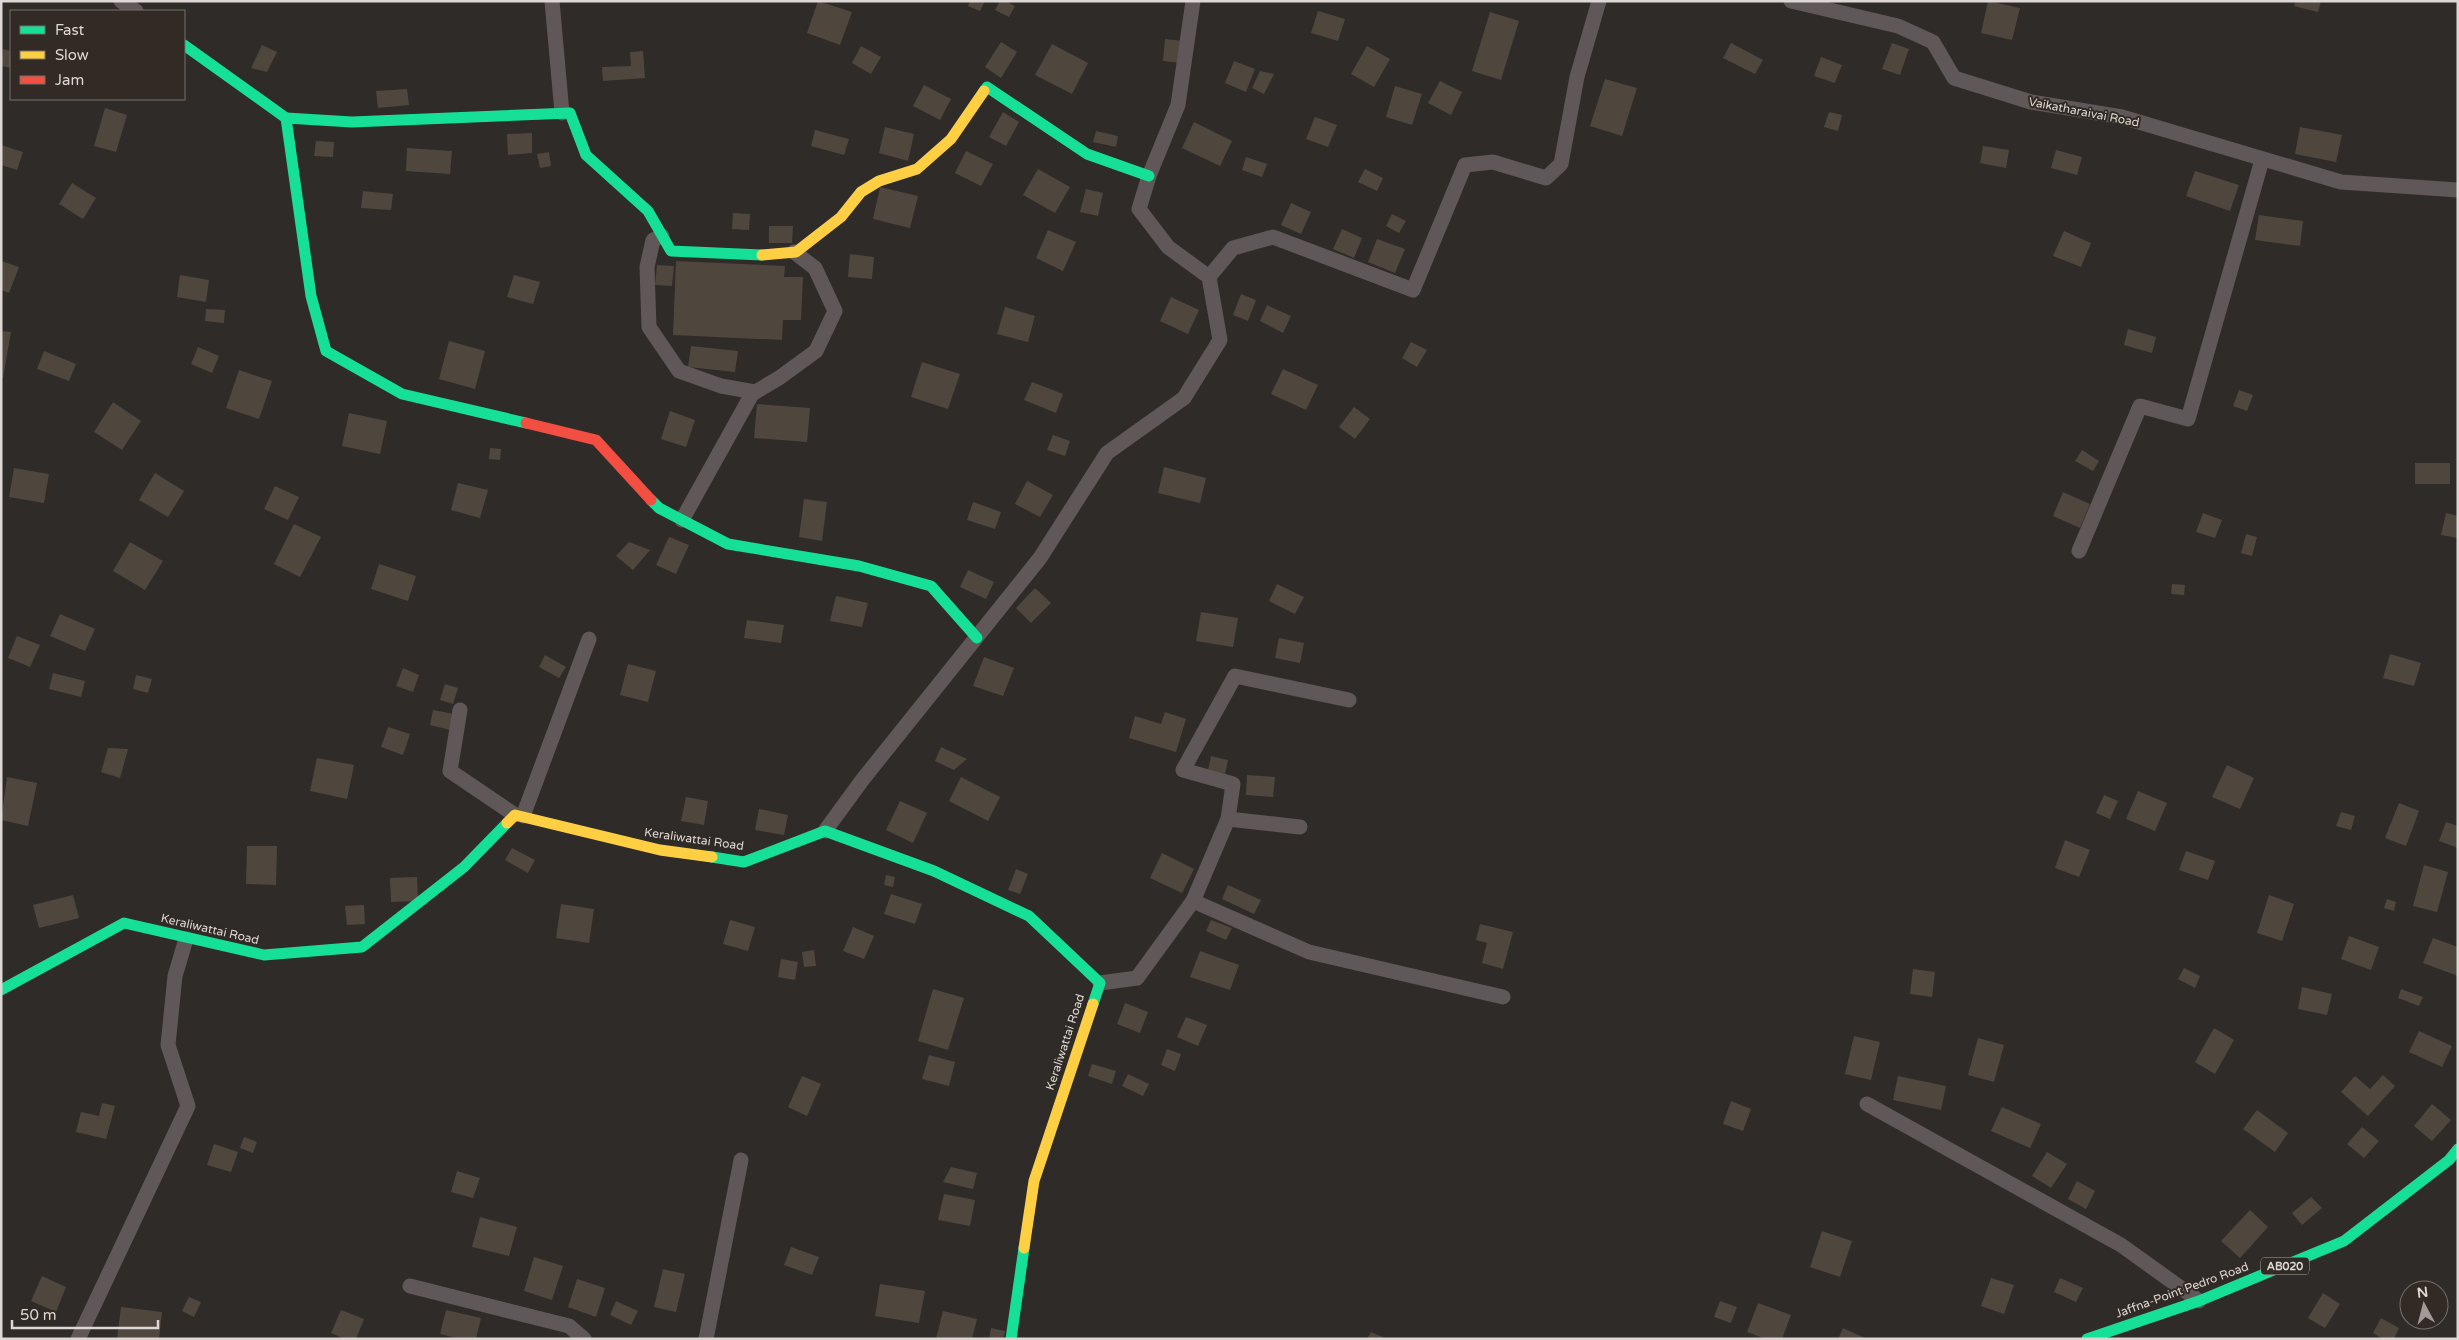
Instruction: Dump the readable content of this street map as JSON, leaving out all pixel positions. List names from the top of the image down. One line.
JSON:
{"streets":{"street":["Vaikatharaivai Road","Keraliwattai Road","AB020","Jaffna-Point Pedro Road"]},"legend":["Fast","Slow","Jam"],"scale_bar":"50 m","north":"top"}
